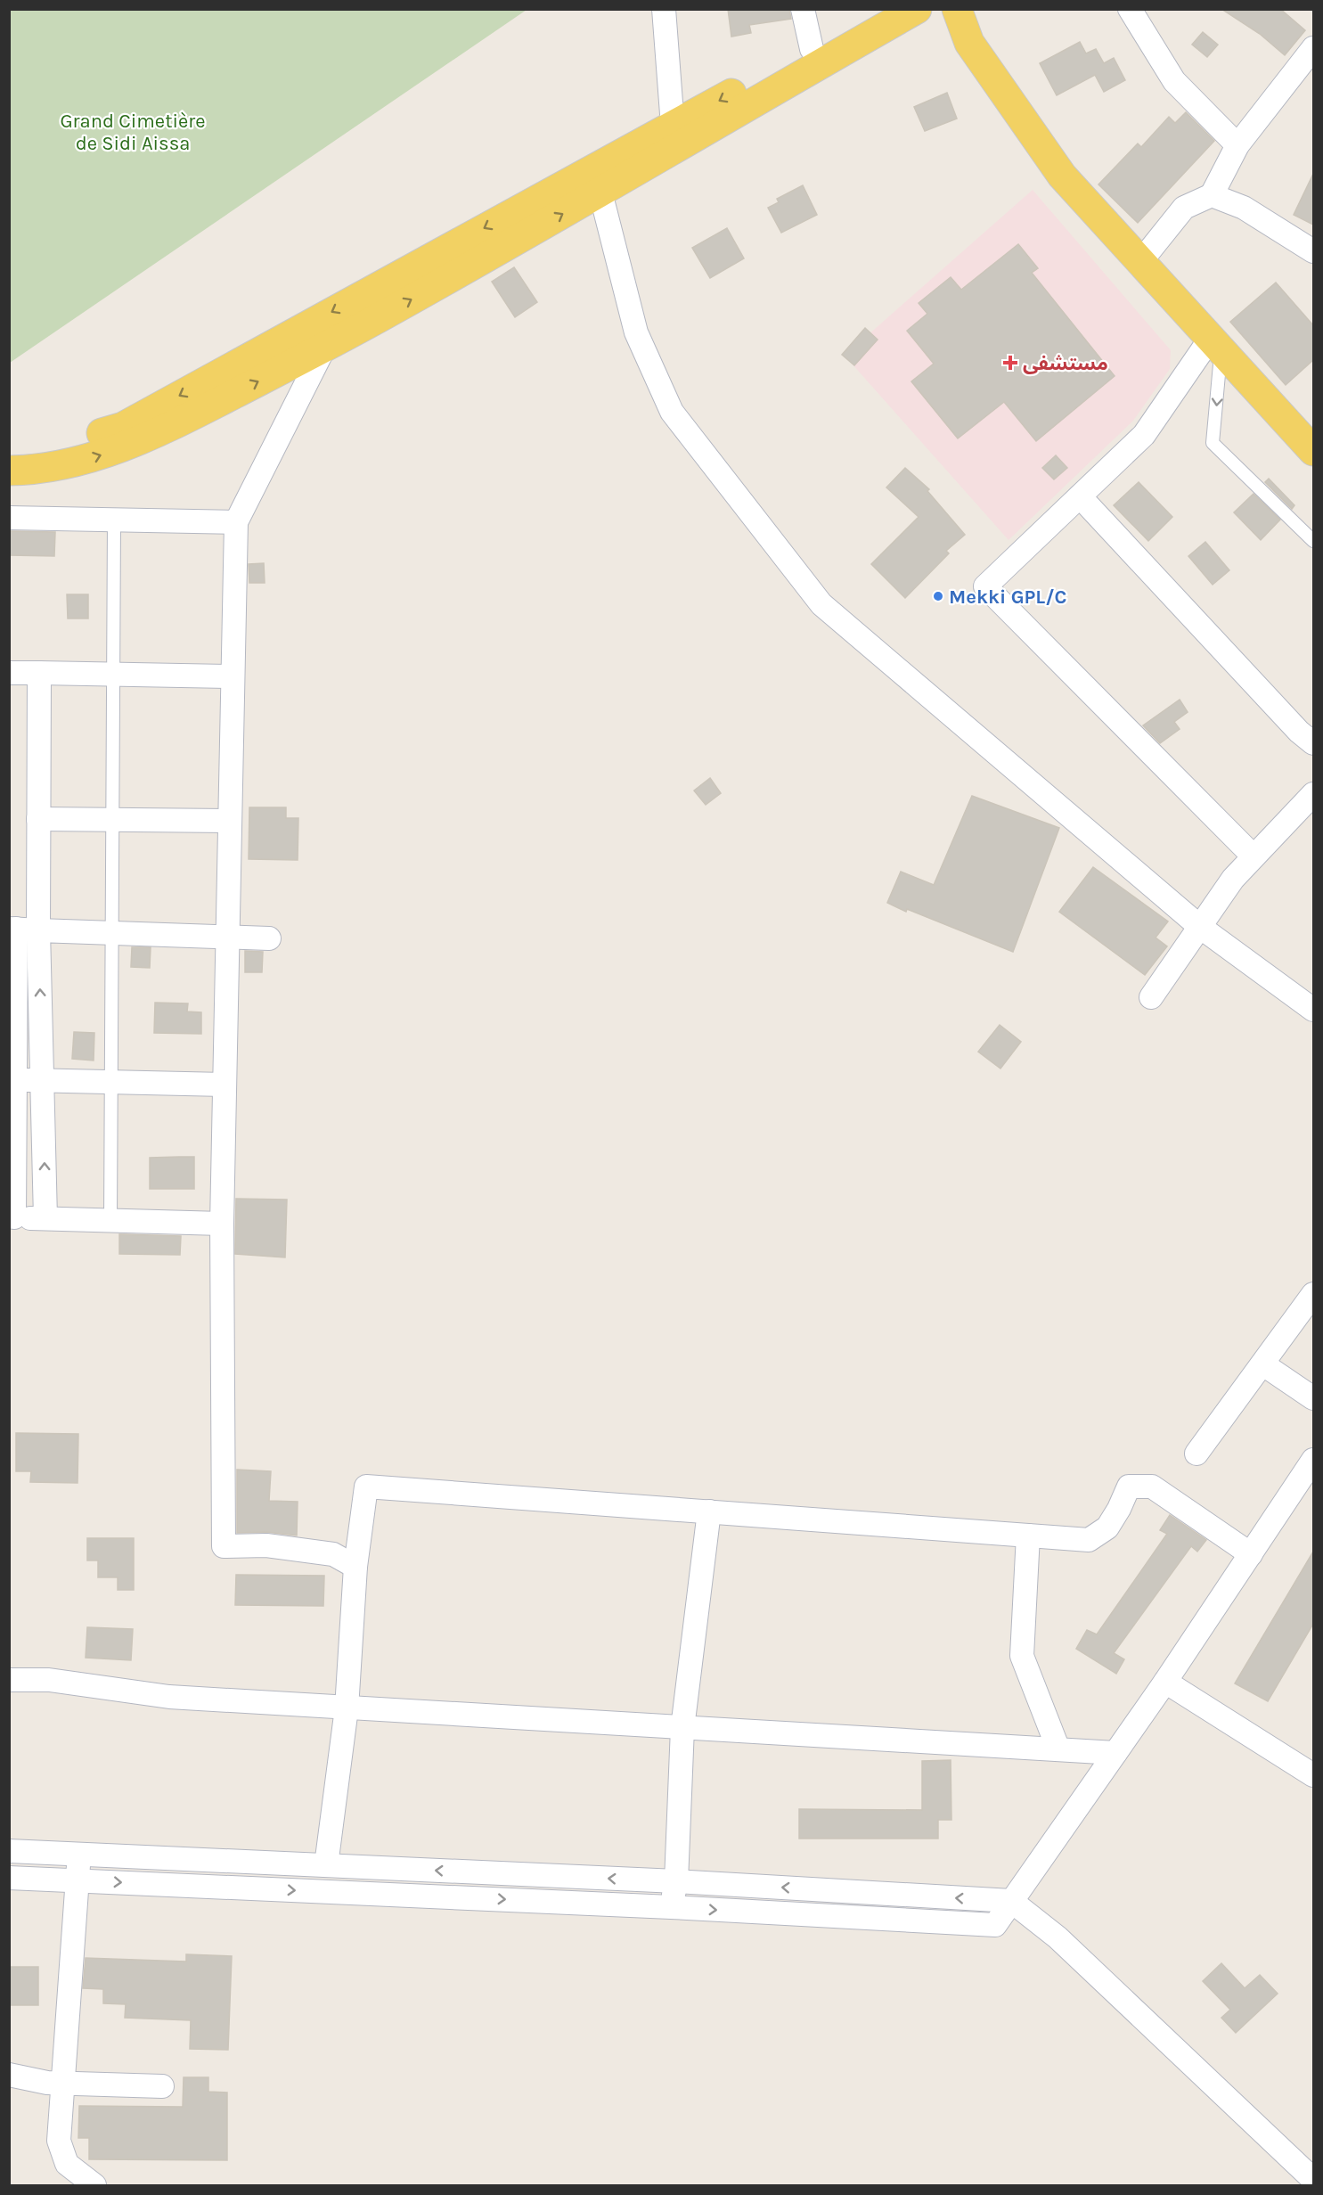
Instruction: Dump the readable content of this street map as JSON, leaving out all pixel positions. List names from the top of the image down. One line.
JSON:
{"parks":["Grand Cimetière de Sidi Aissa"],"places":{"health":["مستشفى"],"other":["Mekki GPL/C"]}}
